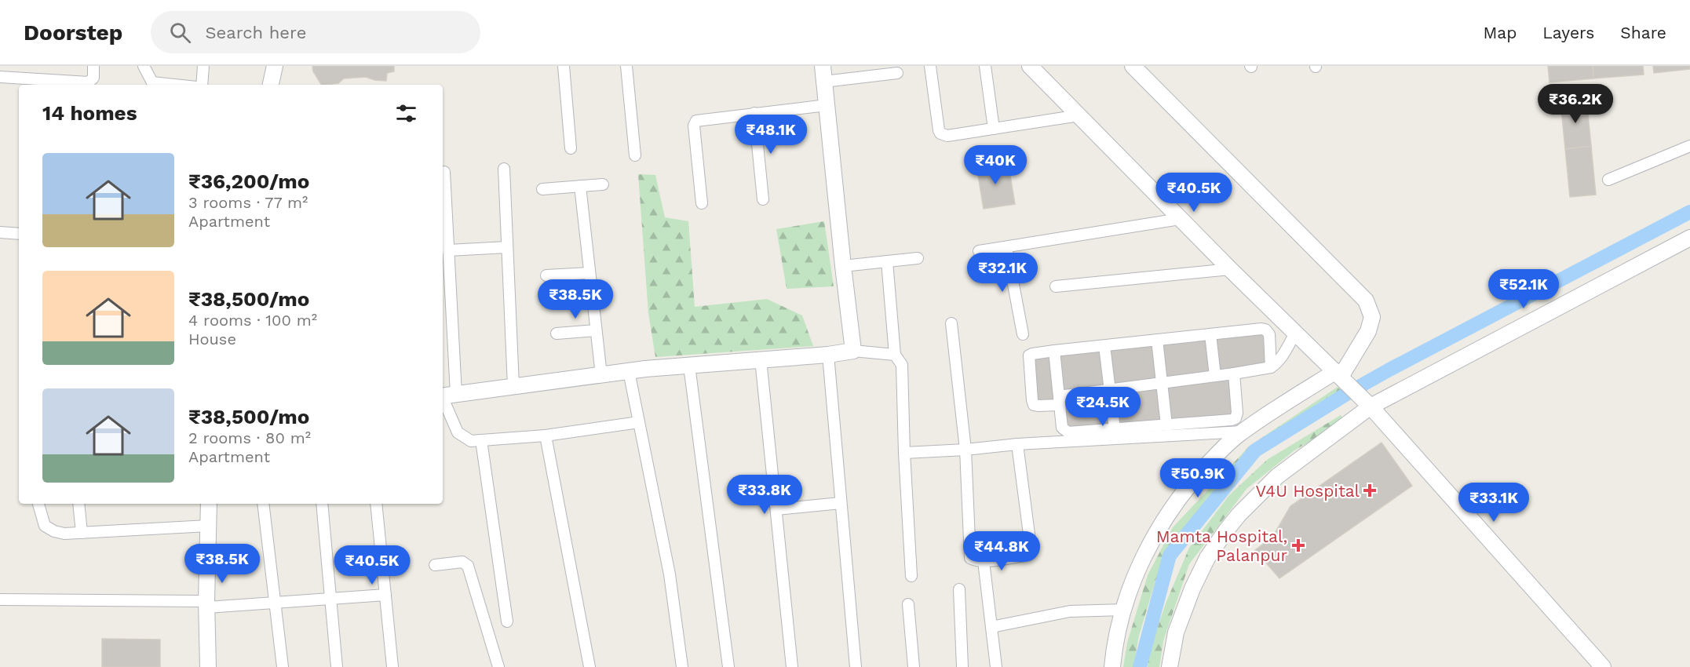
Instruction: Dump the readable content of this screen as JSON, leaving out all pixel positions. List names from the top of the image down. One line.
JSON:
{"places":{"health":["V4U Hospital","Mamta Hospital, Palanpur"]},"page":{"header":"Doorstep","search":"Search here","nav":["Map","Layers","Share"],"price":["₹36.2K","₹48.1K","₹40K","₹40.5K","₹32.1K","₹52.1K","₹38.5K","₹24.5K","₹50.9K","₹33.8K","₹33.1K","₹44.8K","₹38.5K","₹40.5K"],"heading":"14 homes","list":[{"name":"₹36,200/mo","note":"3 rooms · 77 m² · Apartment"},{"name":"₹38,500/mo","note":"4 rooms · 100 m² · House"},{"name":"₹38,500/mo","note":"2 rooms · 80 m² · Apartment"}]}}
